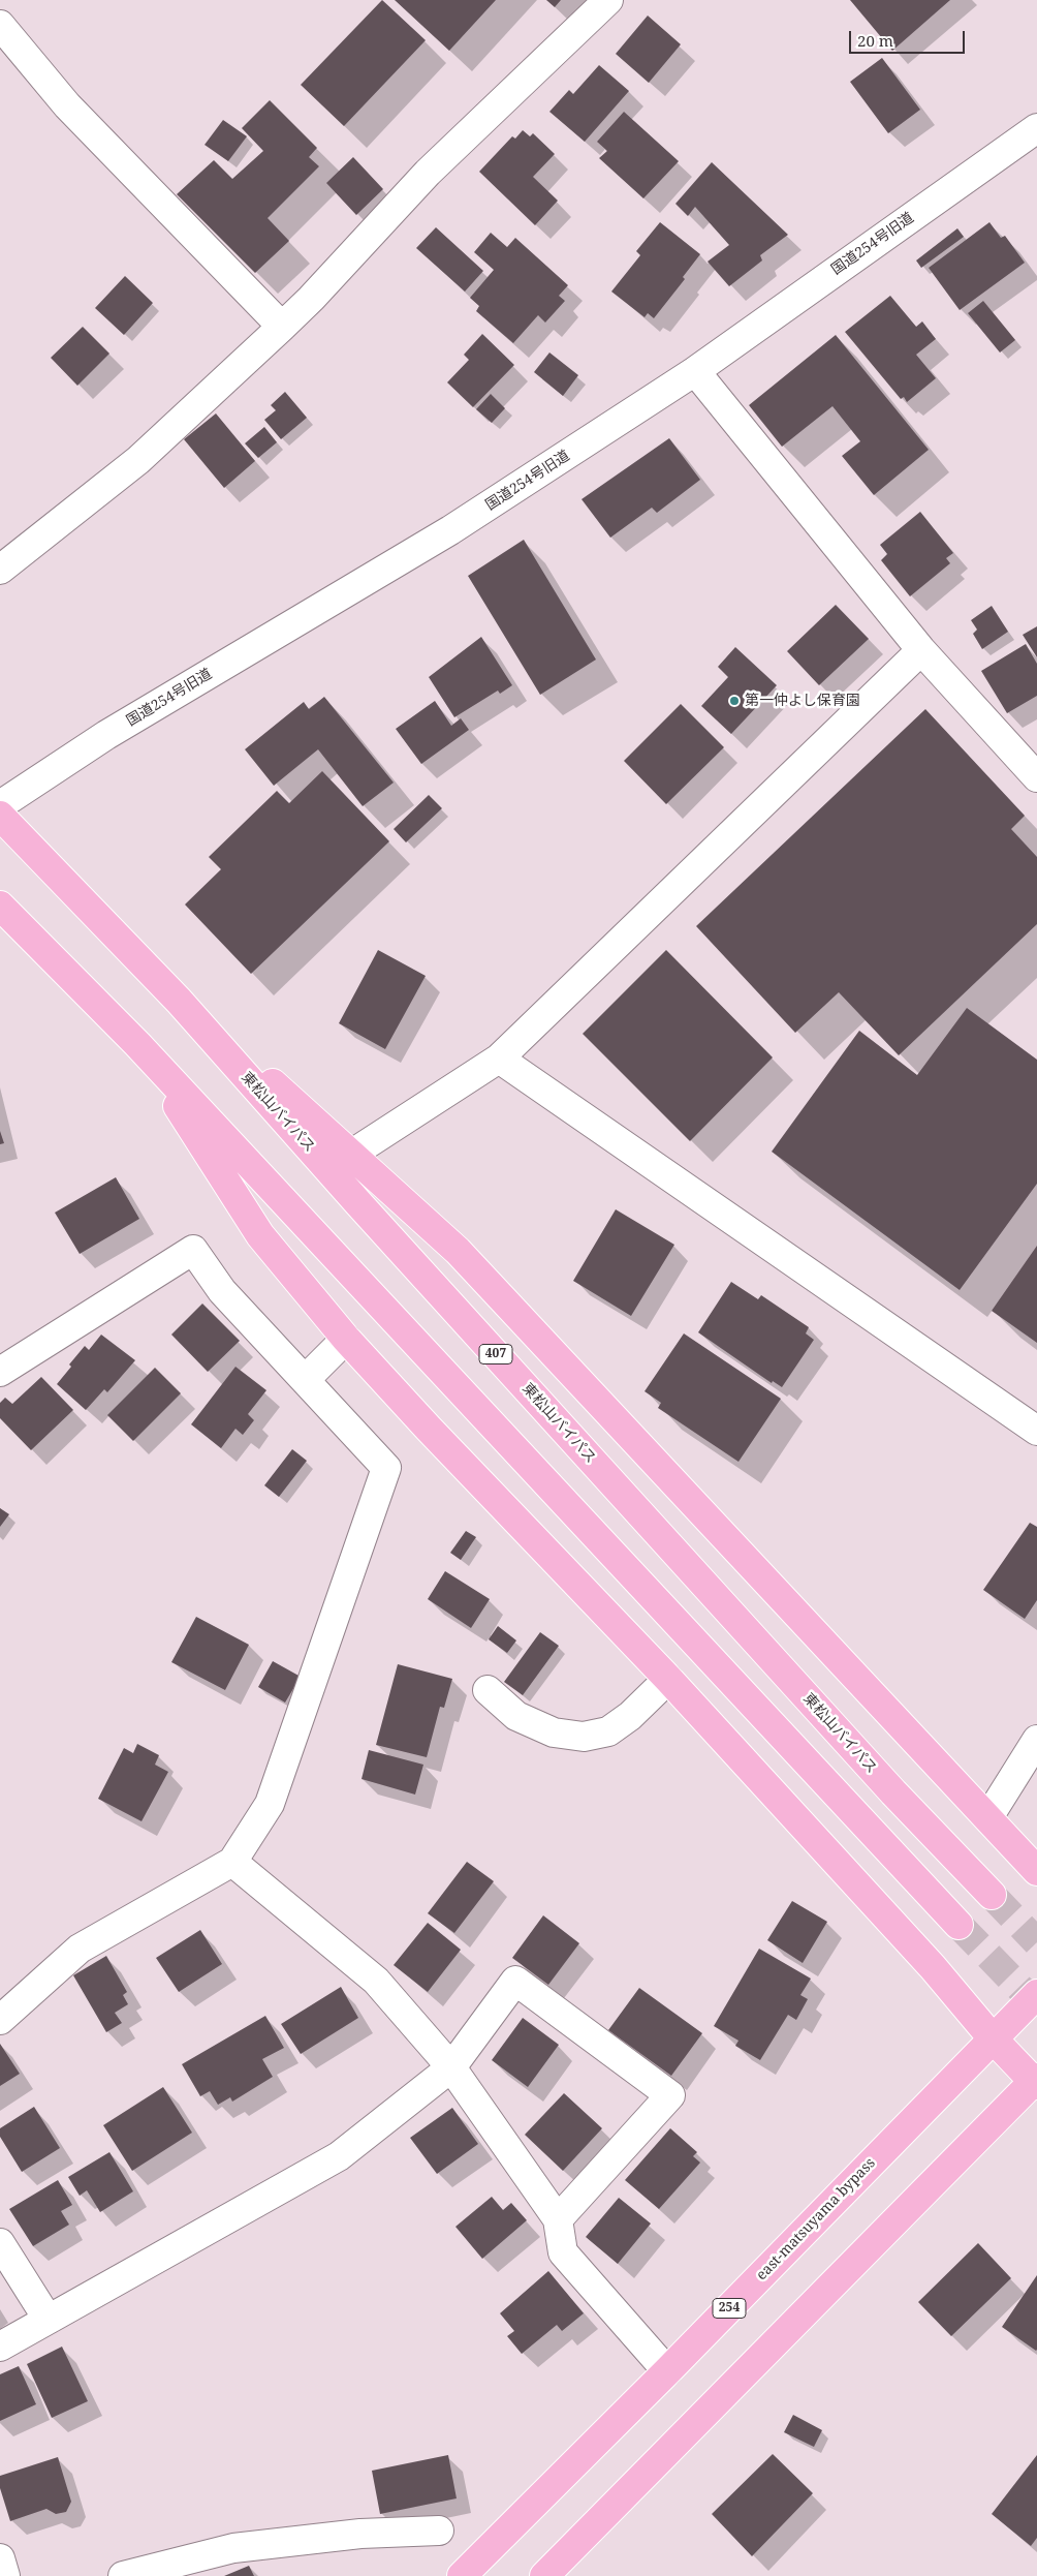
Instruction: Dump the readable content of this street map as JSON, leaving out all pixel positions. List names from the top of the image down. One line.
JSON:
{"streets":{"highway":["東松山バイパス","407","east-matsuyama bypass","254"],"street":["国道254号旧道"]},"places":["第一仲よし保育園"],"scale_bar":"20 m"}
